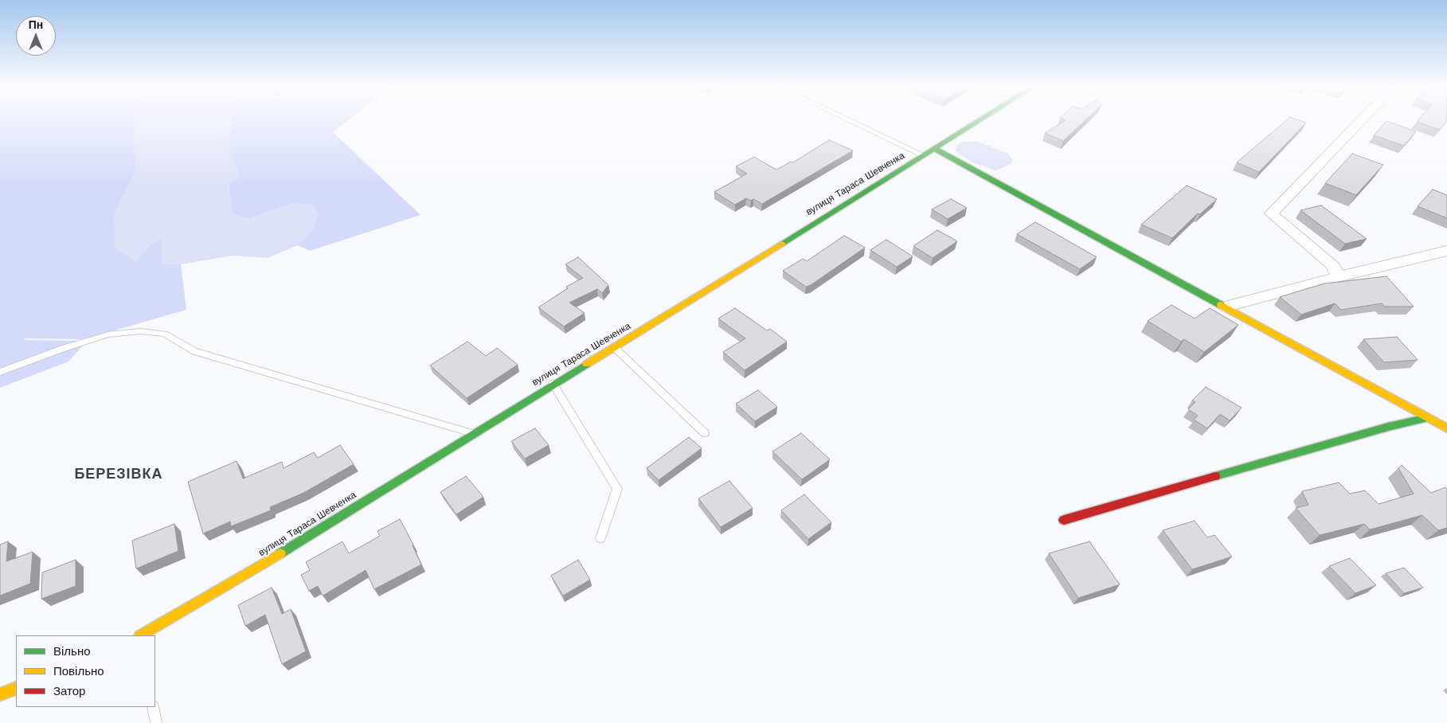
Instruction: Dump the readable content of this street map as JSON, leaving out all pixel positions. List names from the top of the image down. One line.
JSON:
{"streets":{"street":["вулиця Тараса Шевченка"]},"districts":["БЕРЕЗІВКА"],"legend":["Вільно","Повільно","Затор"],"north":"top"}
